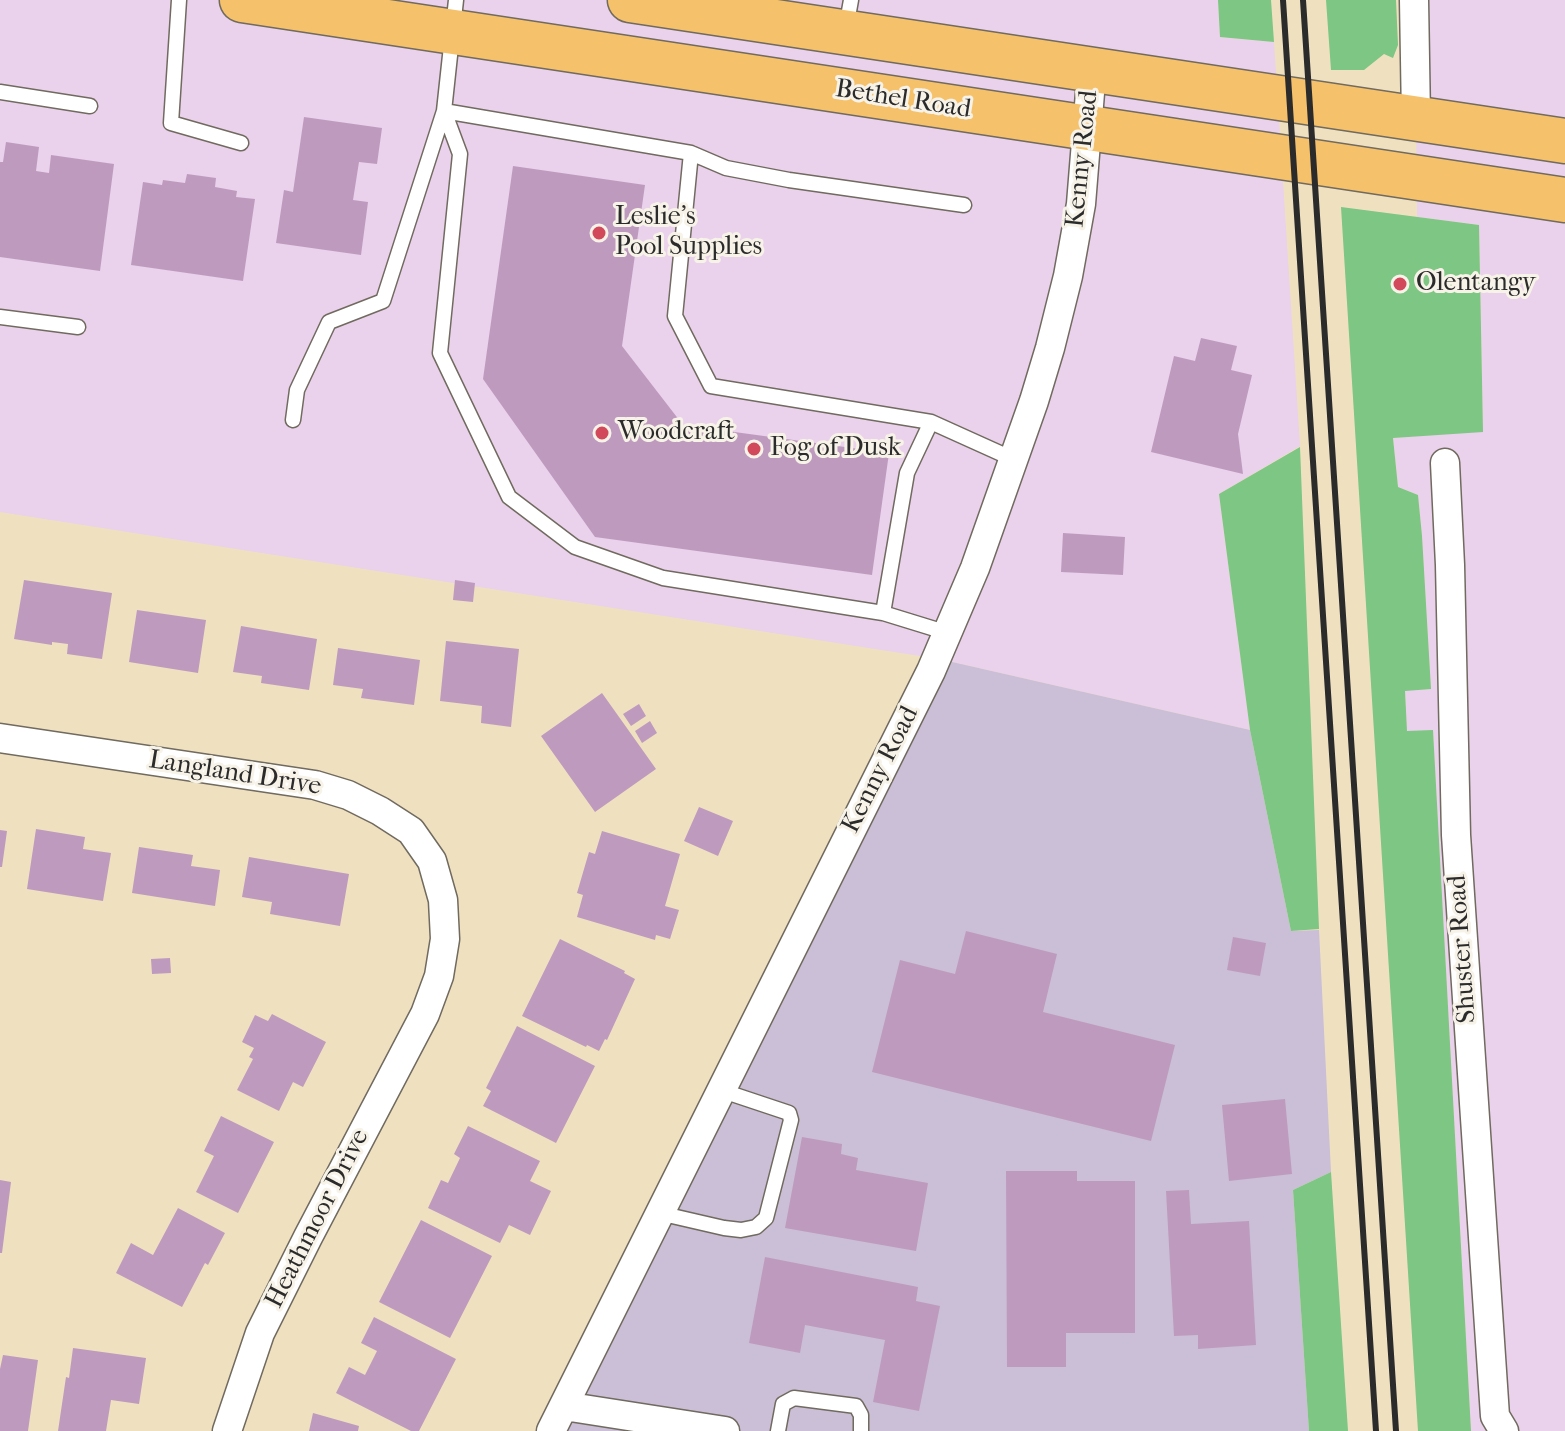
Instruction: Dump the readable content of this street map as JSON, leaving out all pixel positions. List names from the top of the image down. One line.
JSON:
{"streets":{"main road":["Bethel Road"],"street":["Kenny Road","Langland Drive","Shuster Road","Heathmoor Drive"]},"crossings":[["Bethel Road","Kenny Road"],["Langland Drive","Heathmoor Drive"]],"places":["Leslie's Pool Supplies","Olentangy","Woodcraft","Fog of Dusk"]}
